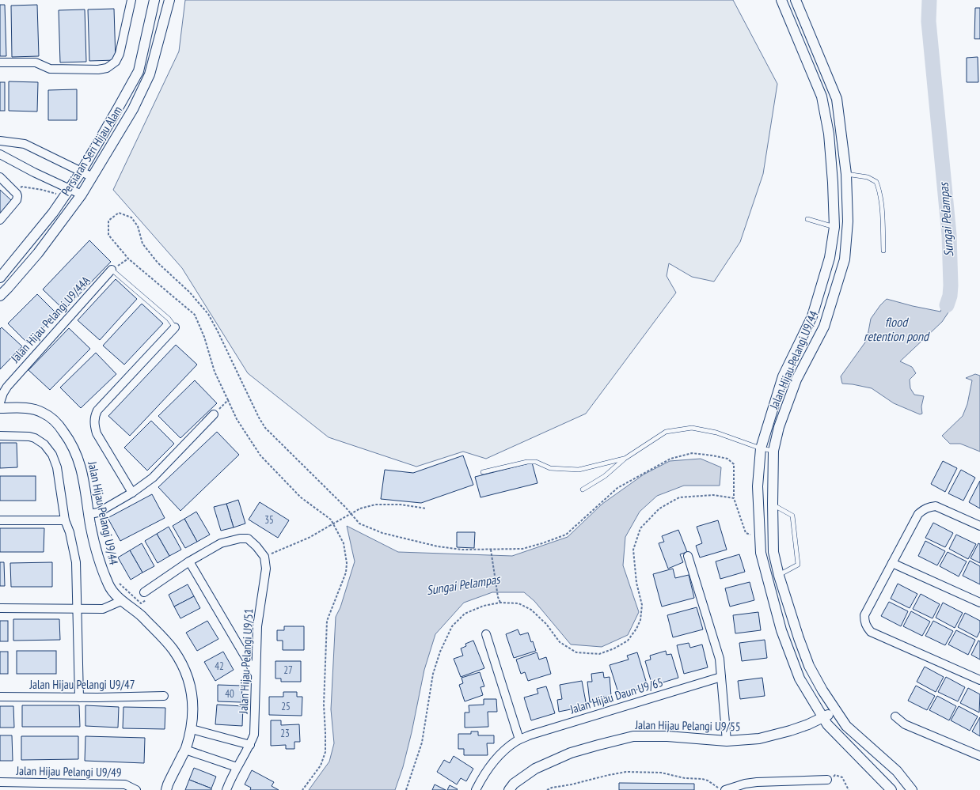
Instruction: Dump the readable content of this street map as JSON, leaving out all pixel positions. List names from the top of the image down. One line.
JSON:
{"streets":{"street":["Persiaran Seri Hijau Alam","Jalan Hijau Pelangi U9/44A","Jalan Hijau Pelangi U9/44","Jalan Hijau Pelangi U9/51","Jalan Hijau Pelangi U9/47","Jalan Hijau Daun U9/65","Jalan Hijau Pelangi U9/55","Jalan Hijau Pelangi U9/49"]},"crossings":[["Jalan Hijau Pelangi U9/44","Jalan Hijau Pelangi U9/55"]],"water":["Sungai Pelampas","flood retention pond"],"house_numbers":["35","42","27","40","25","23"]}
